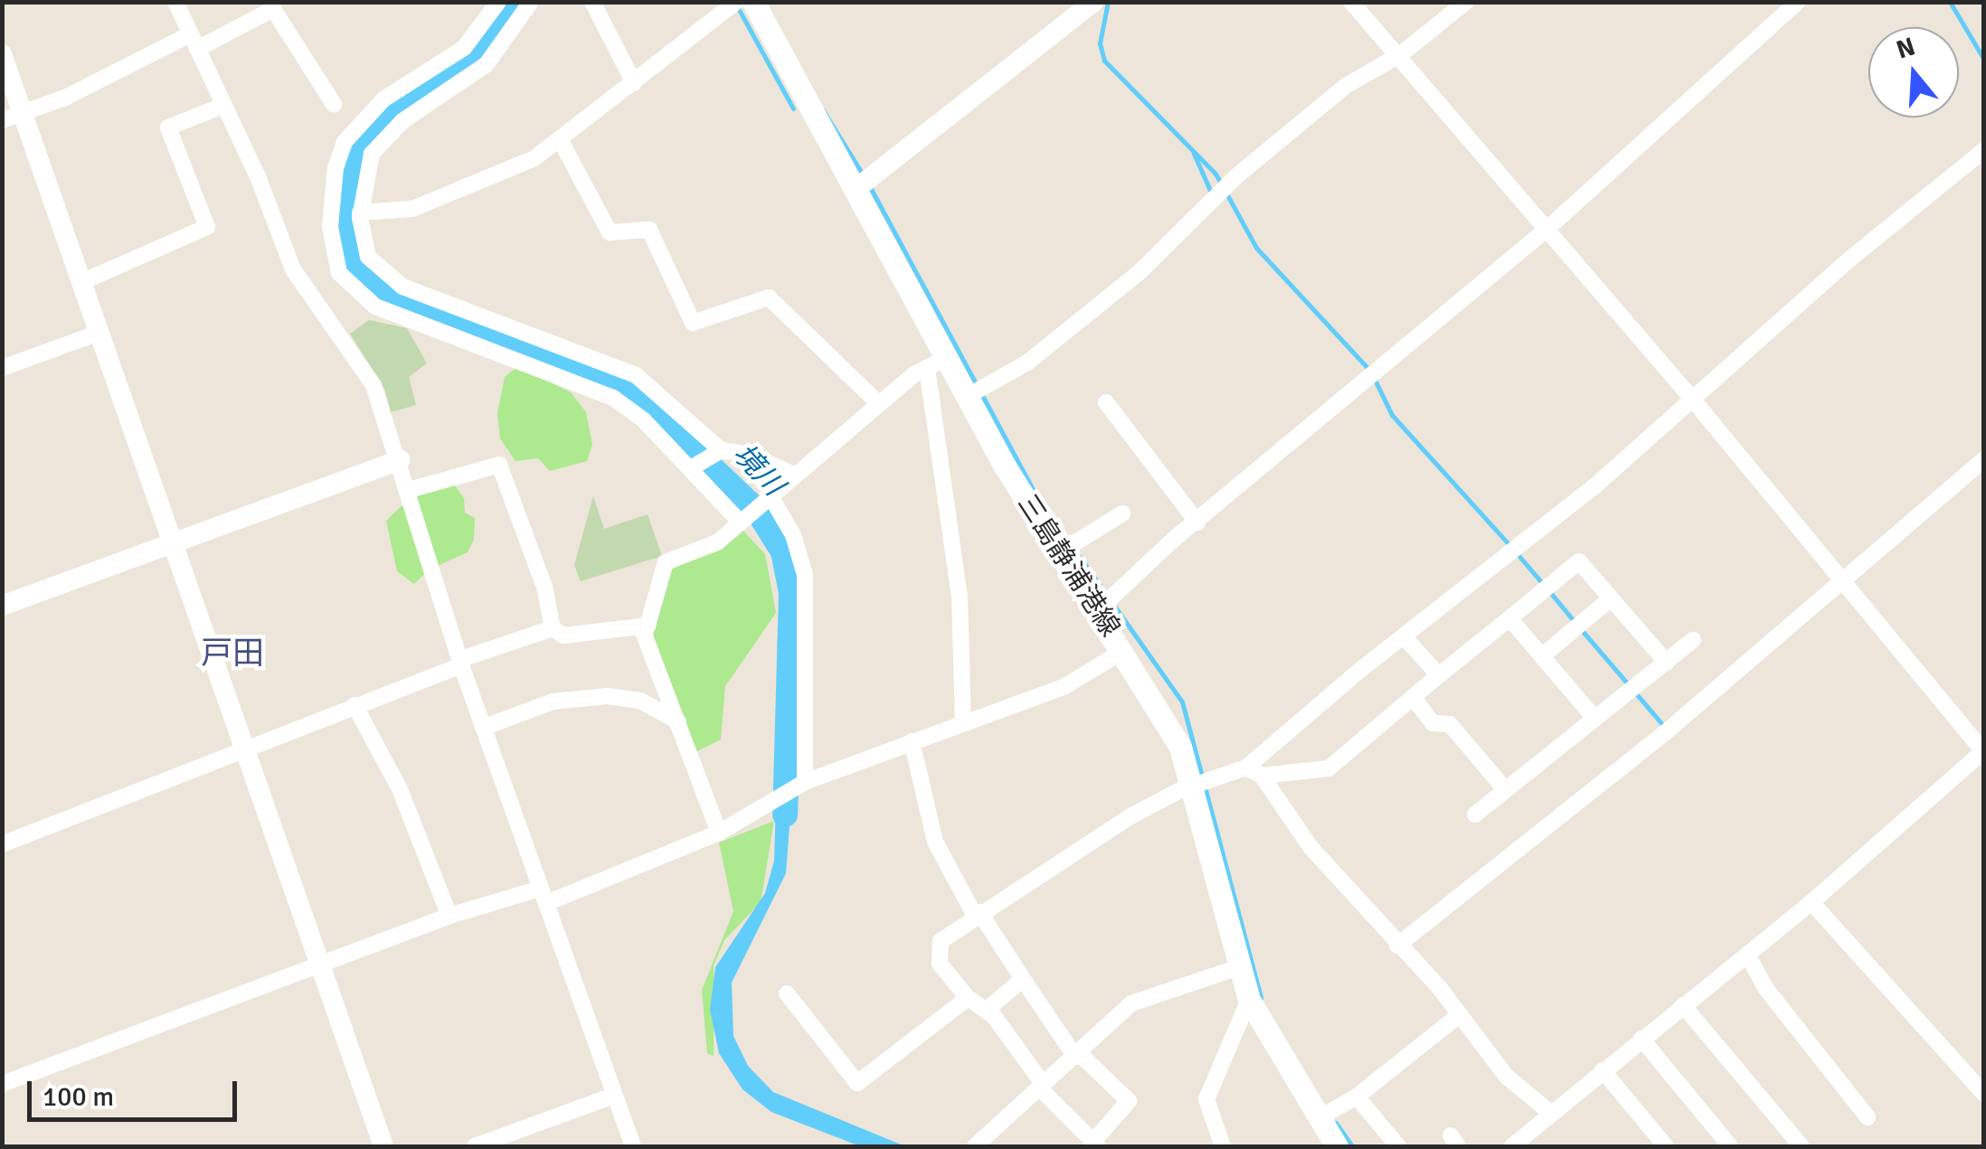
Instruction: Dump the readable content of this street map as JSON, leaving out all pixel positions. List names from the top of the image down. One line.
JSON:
{"streets":{"main road":["三島静浦港線"]},"districts":["戸田"],"water":["境川"],"scale_bar":"100 m","north":"top"}
